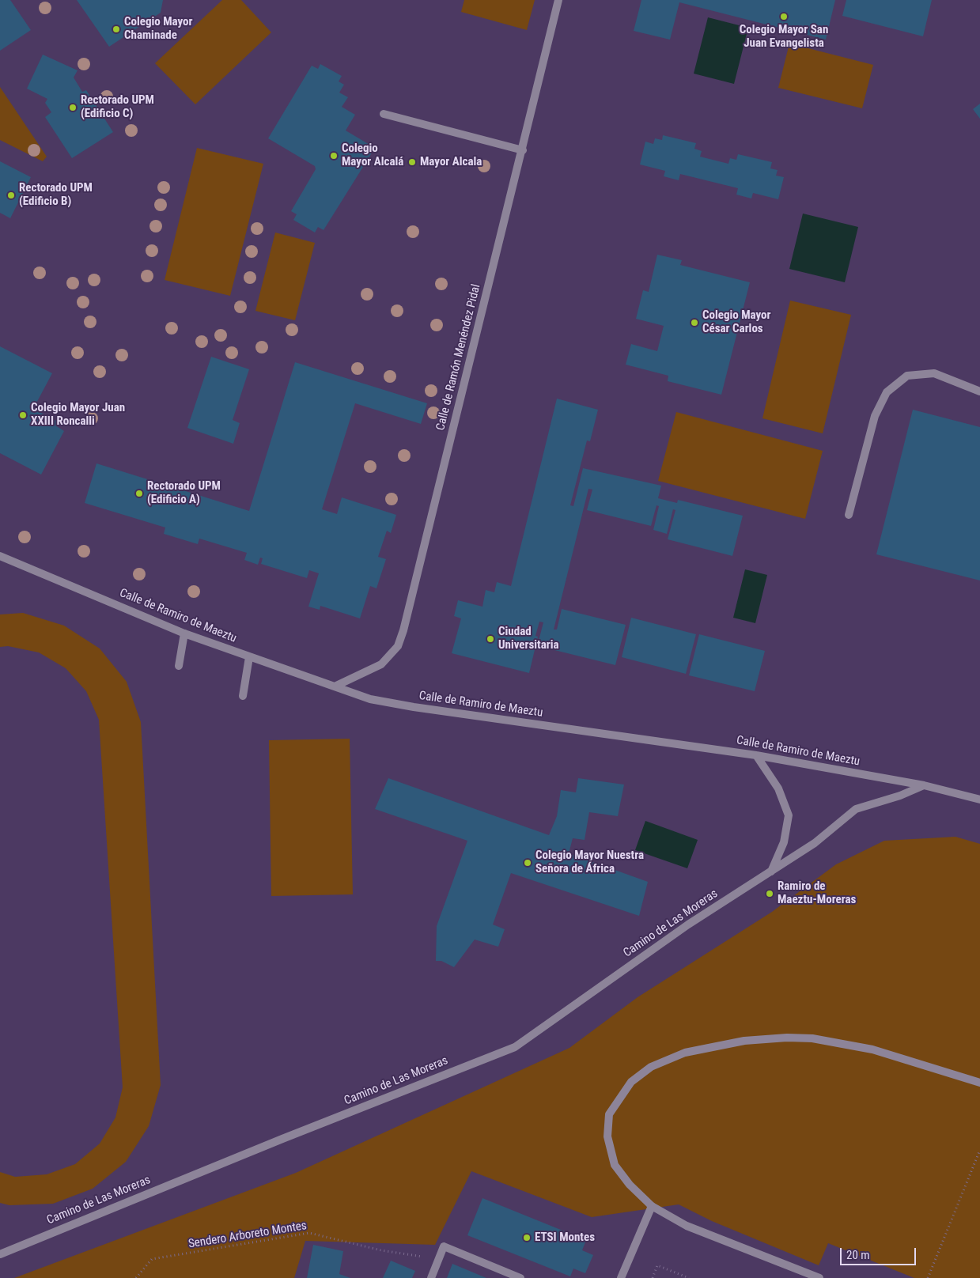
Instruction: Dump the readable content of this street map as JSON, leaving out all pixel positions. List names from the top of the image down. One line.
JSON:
{"streets":{"street":["Calle de Ramón Menéndez Pidal","Calle de Ramiro de Maeztu","Camino de Las Moreras"],"path":["Sendero Arboreto Montes"]},"crossings":[["Calle de Ramón Menéndez Pidal","Calle de Ramiro de Maeztu"],["Calle de Ramiro de Maeztu","Camino de Las Moreras"]],"places":["Colegio Mayor San Juan Evangelista","Colegio Mayor Chaminade","Rectorado UPM (Edificio C)","Colegio Mayor Alcalá","Mayor Alcala","Rectorado UPM (Edificio B)","Colegio Mayor César Carlos","Colegio Mayor Juan XXIII Roncalli","Rectorado UPM (Edificio A)","Ciudad Universitaria","Colegio Mayor Nuestra Señora de África","Ramiro de Maeztu-Moreras","ETSI Montes"],"scale_bar":"20 m"}
